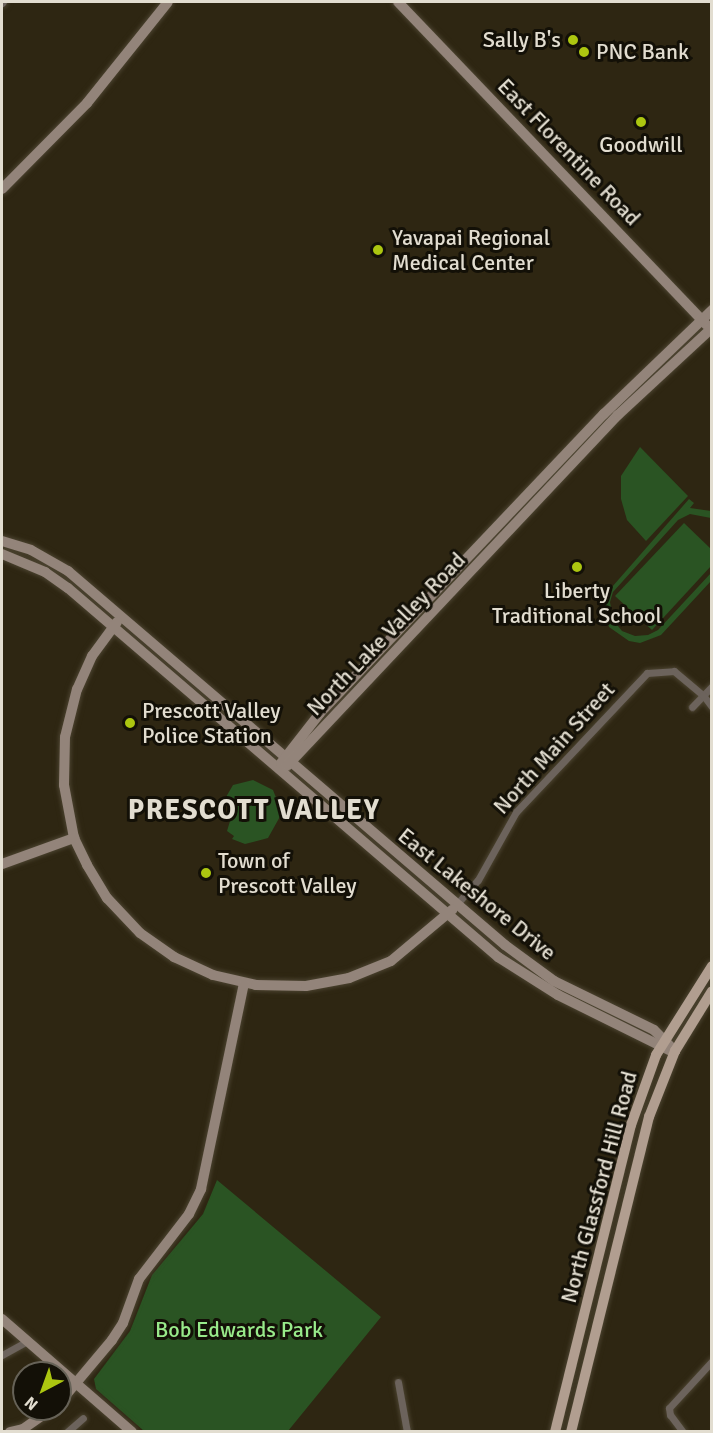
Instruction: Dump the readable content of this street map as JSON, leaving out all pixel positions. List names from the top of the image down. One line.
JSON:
{"streets":{"main road":["North Glassford Hill Road"],"street":["East Florentine Road","North Lake Valley Road","North Main Street","East Lakeshore Drive"]},"crossings":[["East Florentine Road","North Lake Valley Road"],["North Lake Valley Road","East Lakeshore Drive"],["North Main Street","East Lakeshore Drive"],["East Lakeshore Drive","North Glassford Hill Road"]],"districts":["PRESCOTT VALLEY"],"parks":["Bob Edwards Park"],"places":["Sally B's","PNC Bank","Goodwill","Yavapai Regional Medical Center","Liberty Traditional School","Prescott Valley Police Station","Town of Prescott Valley"],"north":"bottom left"}
